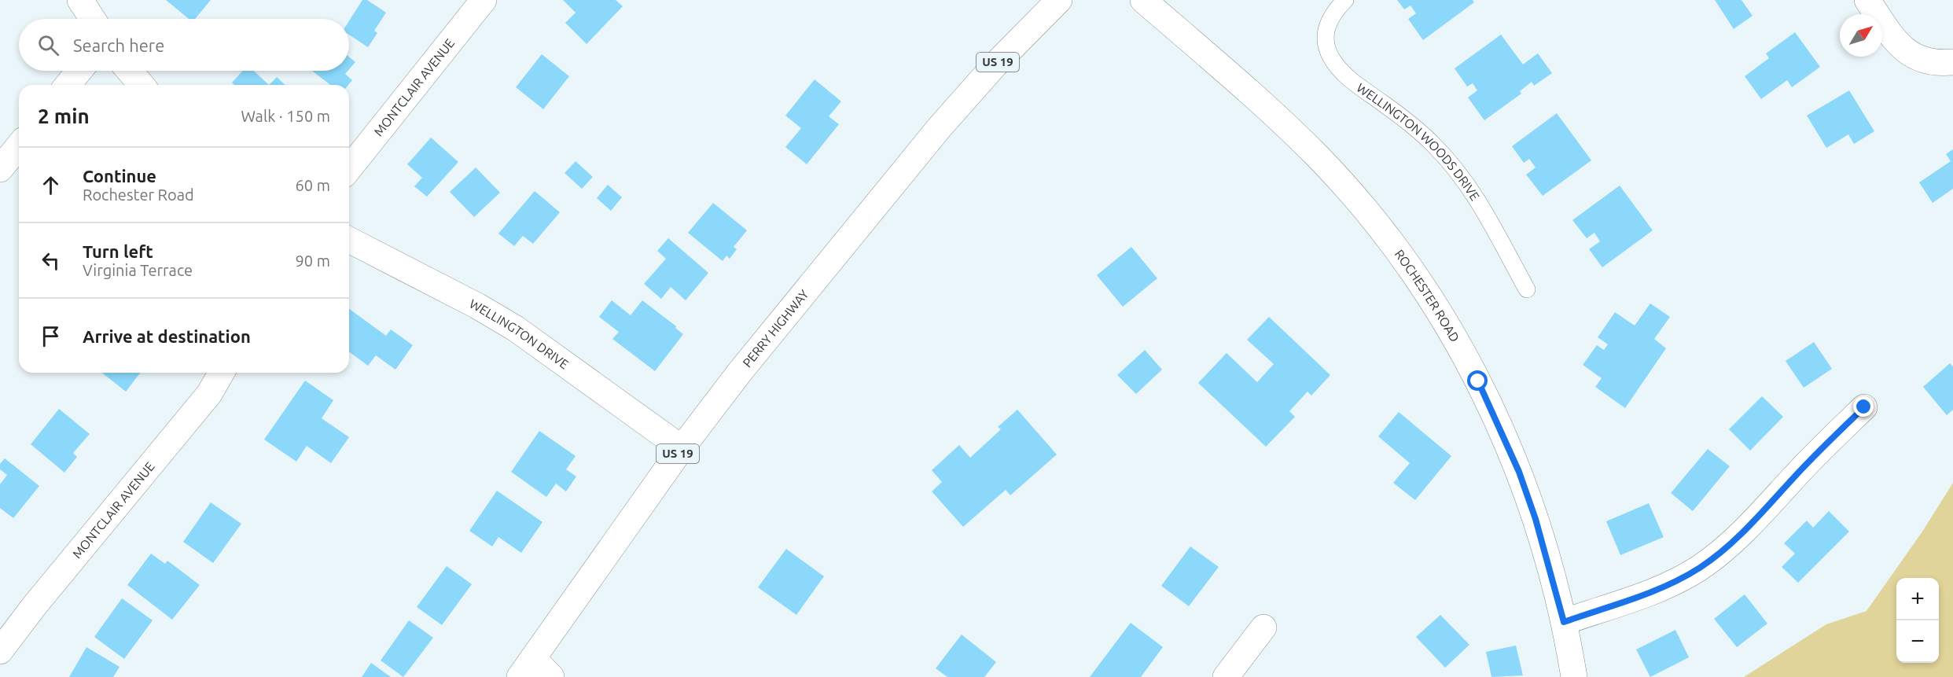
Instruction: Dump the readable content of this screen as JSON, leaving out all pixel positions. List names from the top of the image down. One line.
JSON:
{"streets":{"street":["US 19","MONTCLAIR AVENUE","ROCHESTER ROAD","PERRY HIGHWAY","WELLINGTON DRIVE"],"lane":["WELLINGTON WOODS DRIVE"]},"crossings":[["PERRY HIGHWAY","WELLINGTON DRIVE"]],"north":"top right","page":{"search":"Search here","heading":["2 min","Walk · 150 m"],"list":[["Continue","Rochester Road","60 m"],["Turn left","Virginia Terrace","90 m"],"Arrive at destination"],"map_buttons":["+","−"]}}
